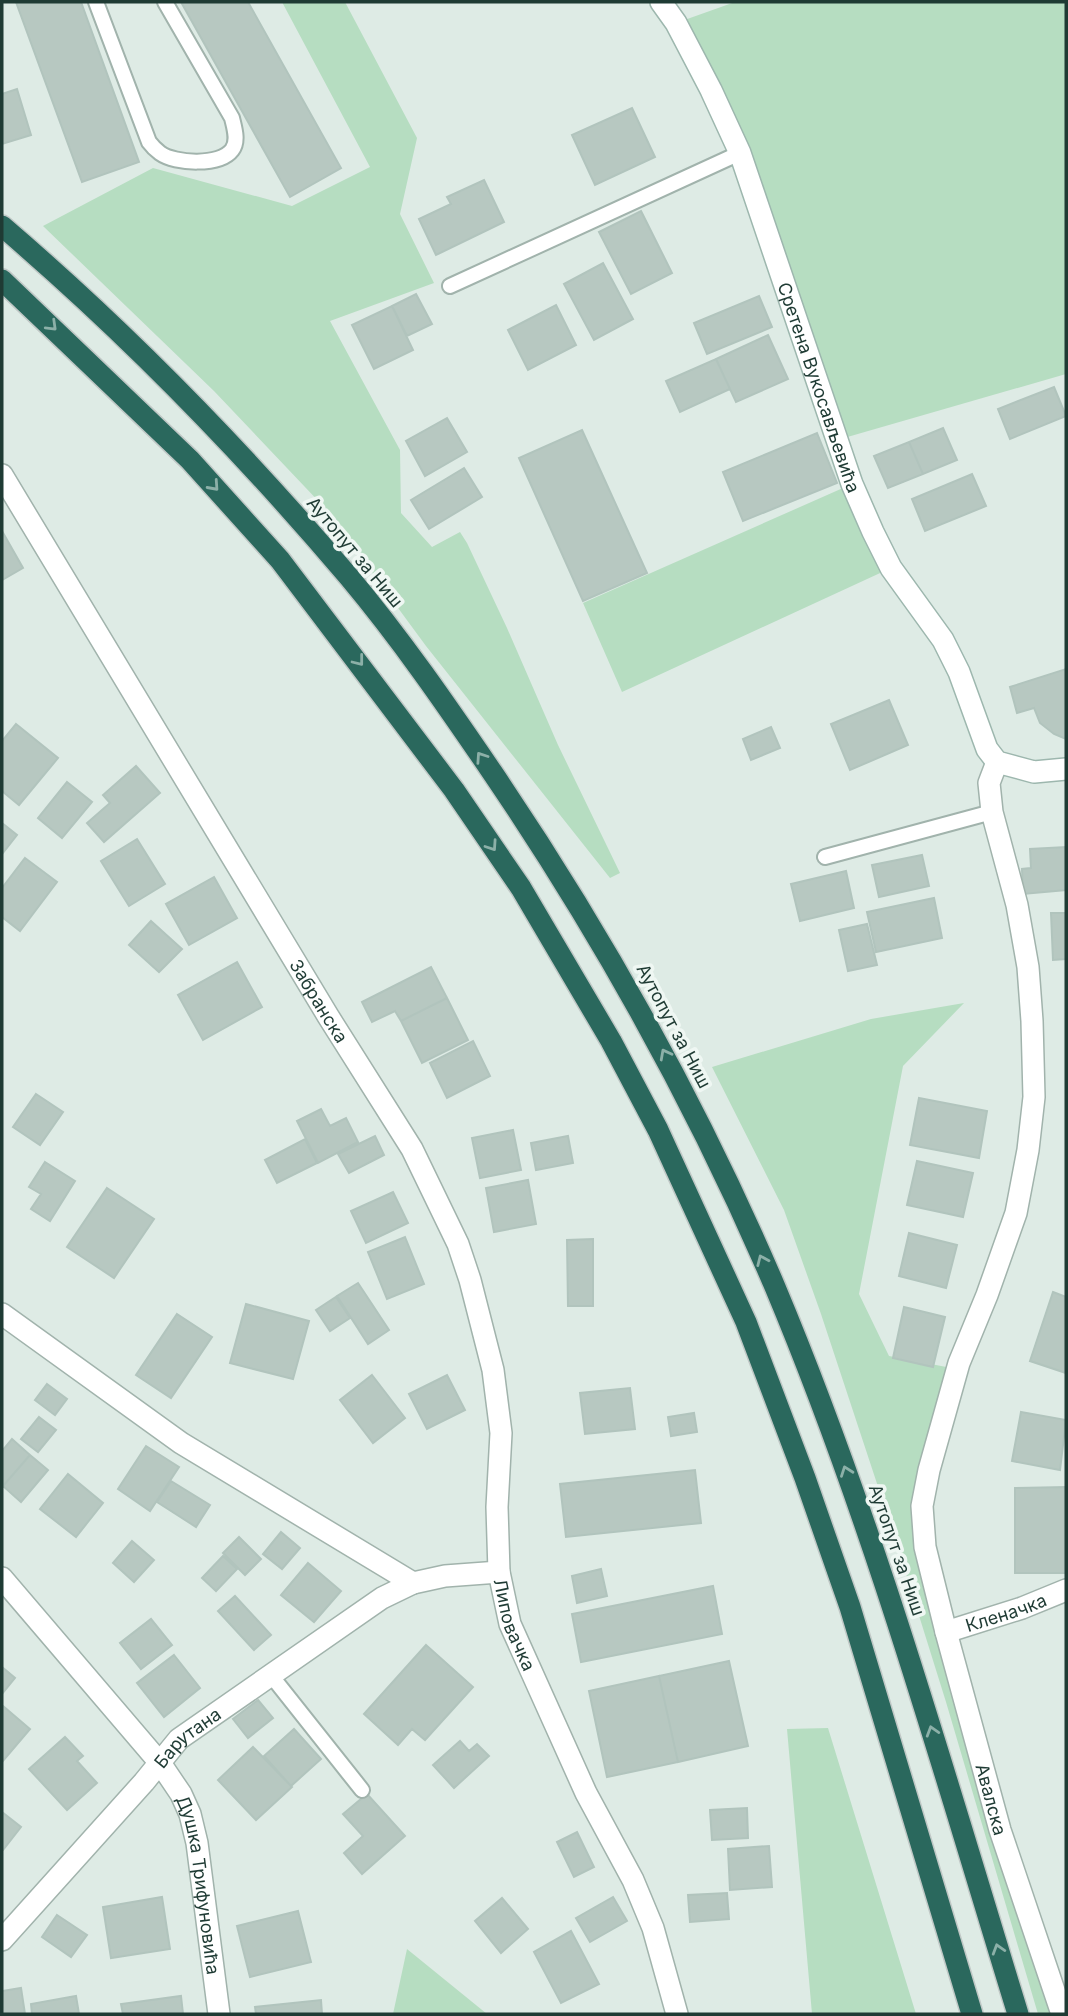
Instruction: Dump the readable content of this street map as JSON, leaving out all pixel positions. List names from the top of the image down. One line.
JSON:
{"streets":{"highway":["Аутопут за Ниш"],"street":["Сретена Вукосављевића","Забранска","Кленачка","Липовачка","Барутана","Авалска","Душка Трифуновића"]},"crossings":[["Сретена Вукосављевића","Авалска"],["Забранска","Липовачка"],["Кленачка","Авалска"],["Липовачка","Барутана"],["Барутана","Душка Трифуновића"]]}
